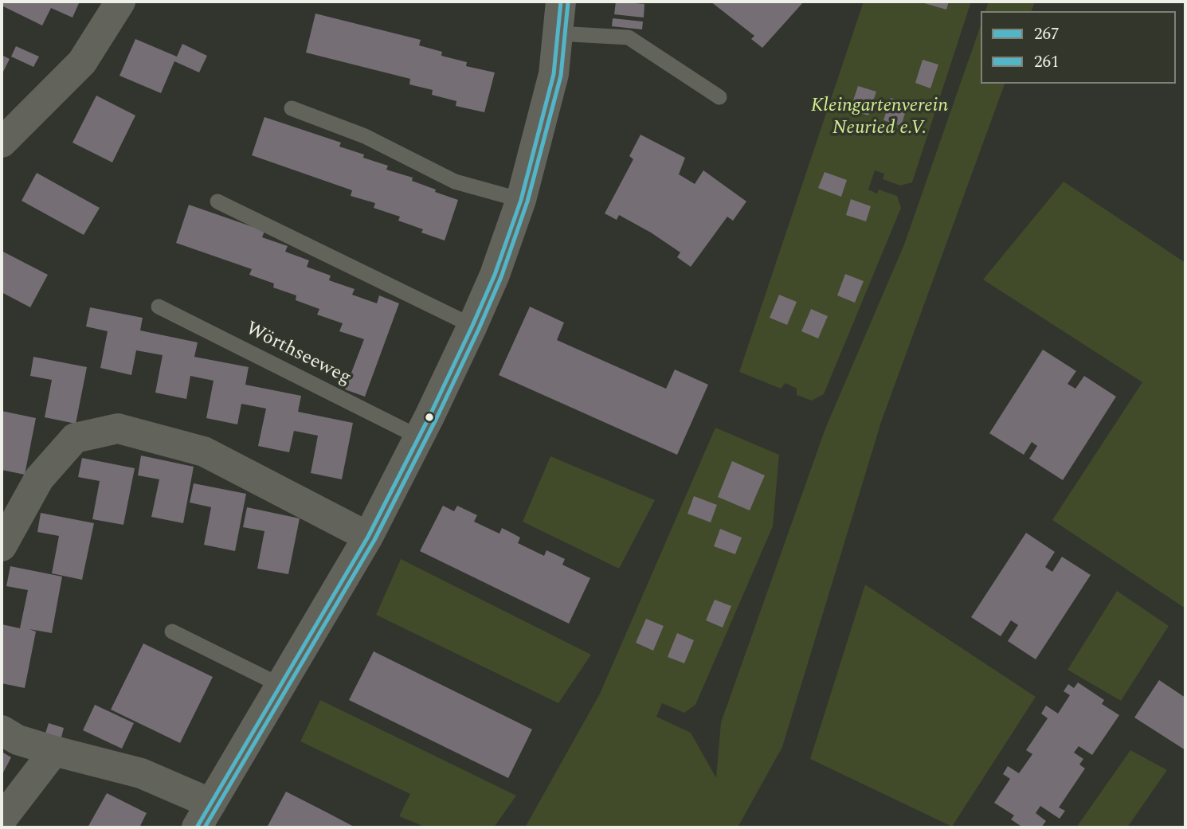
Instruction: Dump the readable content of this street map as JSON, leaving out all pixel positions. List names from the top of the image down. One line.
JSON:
{"streets":{"lane":["Wörthseeweg"]},"parks":["Kleingartenverein Neuried e.V."],"lines":["transit line 267","transit line 261"],"legend":["267","261"]}
